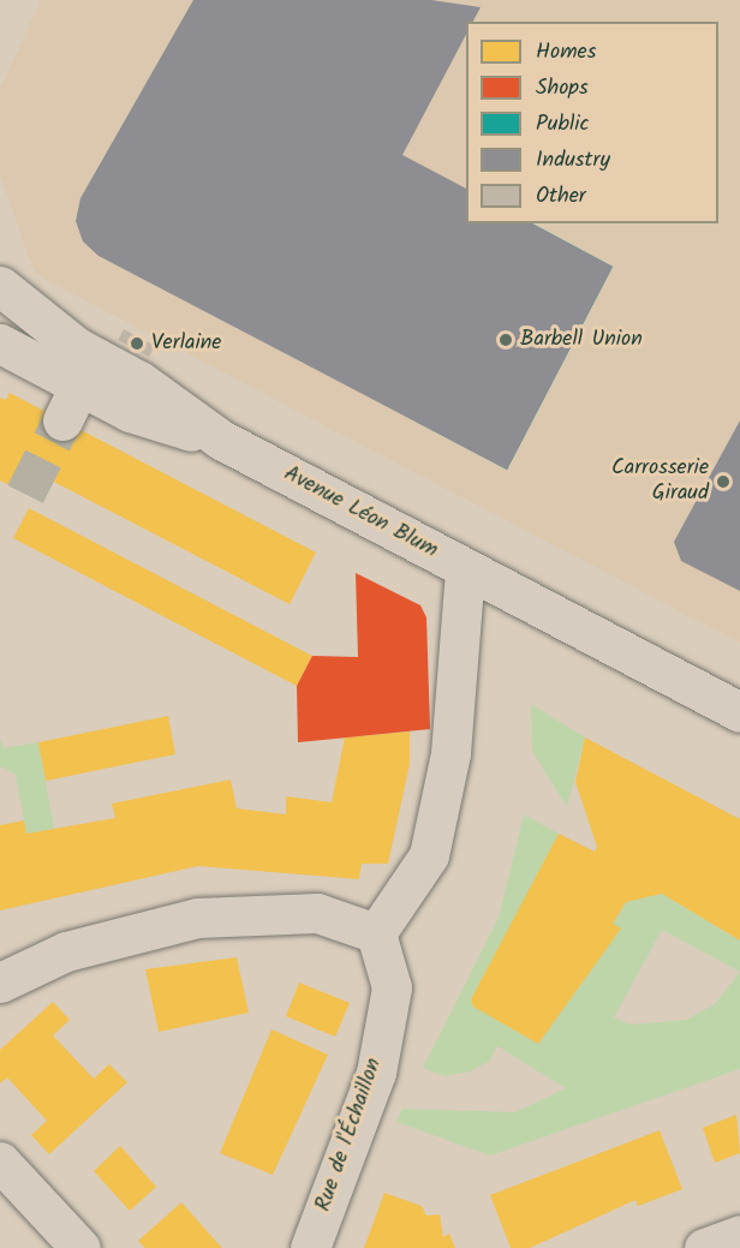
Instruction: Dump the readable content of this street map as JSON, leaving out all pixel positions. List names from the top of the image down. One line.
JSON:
{"streets":{"street":["Avenue Léon Blum","Rue de l'Échaillon"]},"places":["Barbell Union","Verlaine","Carrosserie Giraud"],"legend":["Homes","Shops","Public","Industry","Other"]}
